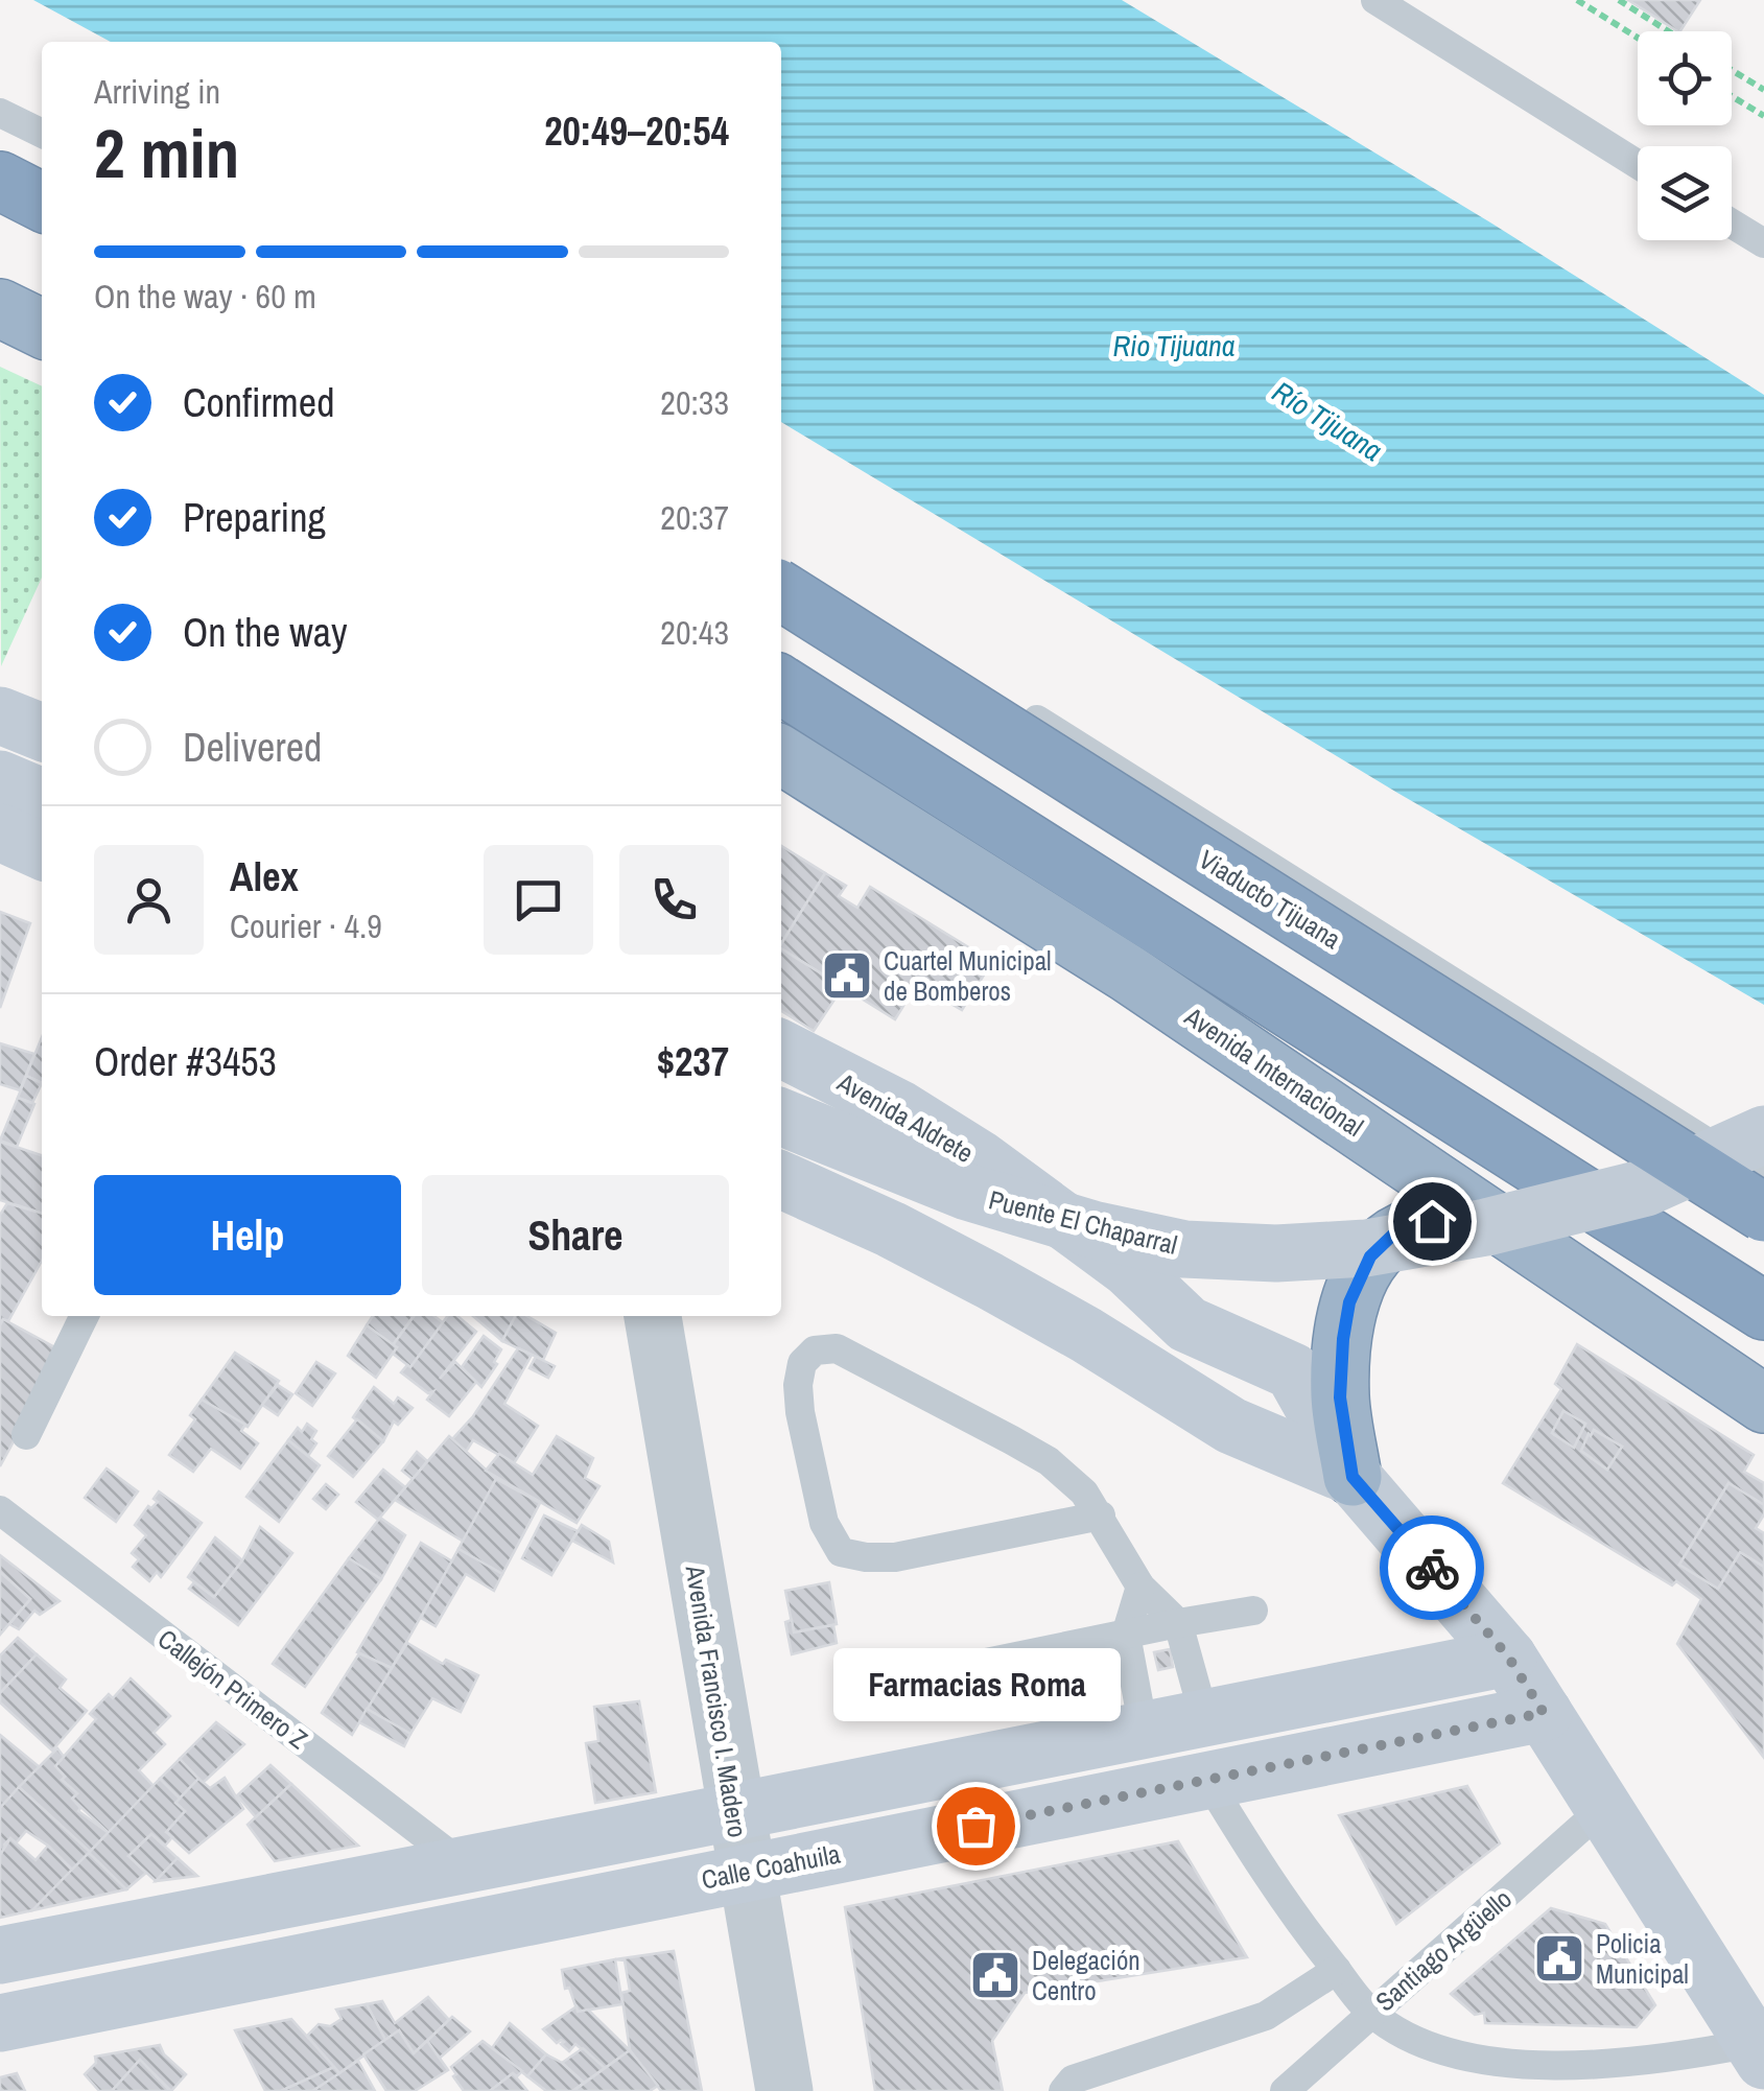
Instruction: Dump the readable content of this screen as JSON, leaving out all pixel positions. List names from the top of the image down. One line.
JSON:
{"streets":{"highway":["Viaducto Tijuana","Avenida Internacional"],"main road":["Avenida Aldrete","Puente El Chaparral","Calle Coahuila"],"street":["Avenida Francisco I. Madero"],"lane":["Callejón Primero Z","Santiago Argüello"]},"crossings":[["Avenida Aldrete","Calle Coahuila"],["Avenida Aldrete","Santiago Argüello"],["Avenida Francisco I. Madero","Calle Coahuila"]],"water":["Rio Tijuana","Río Tijuana"],"places":{"public building":["Cuartel Municipal de Bomberos","Policia Municipal","Delegación Centro"],"other":["Farmacias Roma"]},"page":{"heading":["2 min","Arriving in","20:49–20:54"],"panel":["Alex","Courier · 4.9","Order #3453","$237"],"bar":"On the way · 60 m","list":[["Confirmed","20:33"],["Preparing","20:37"],["On the way","20:43"],"Delivered"],"buttons":["Help","Share"],"bubble":"Farmacias Roma"}}
